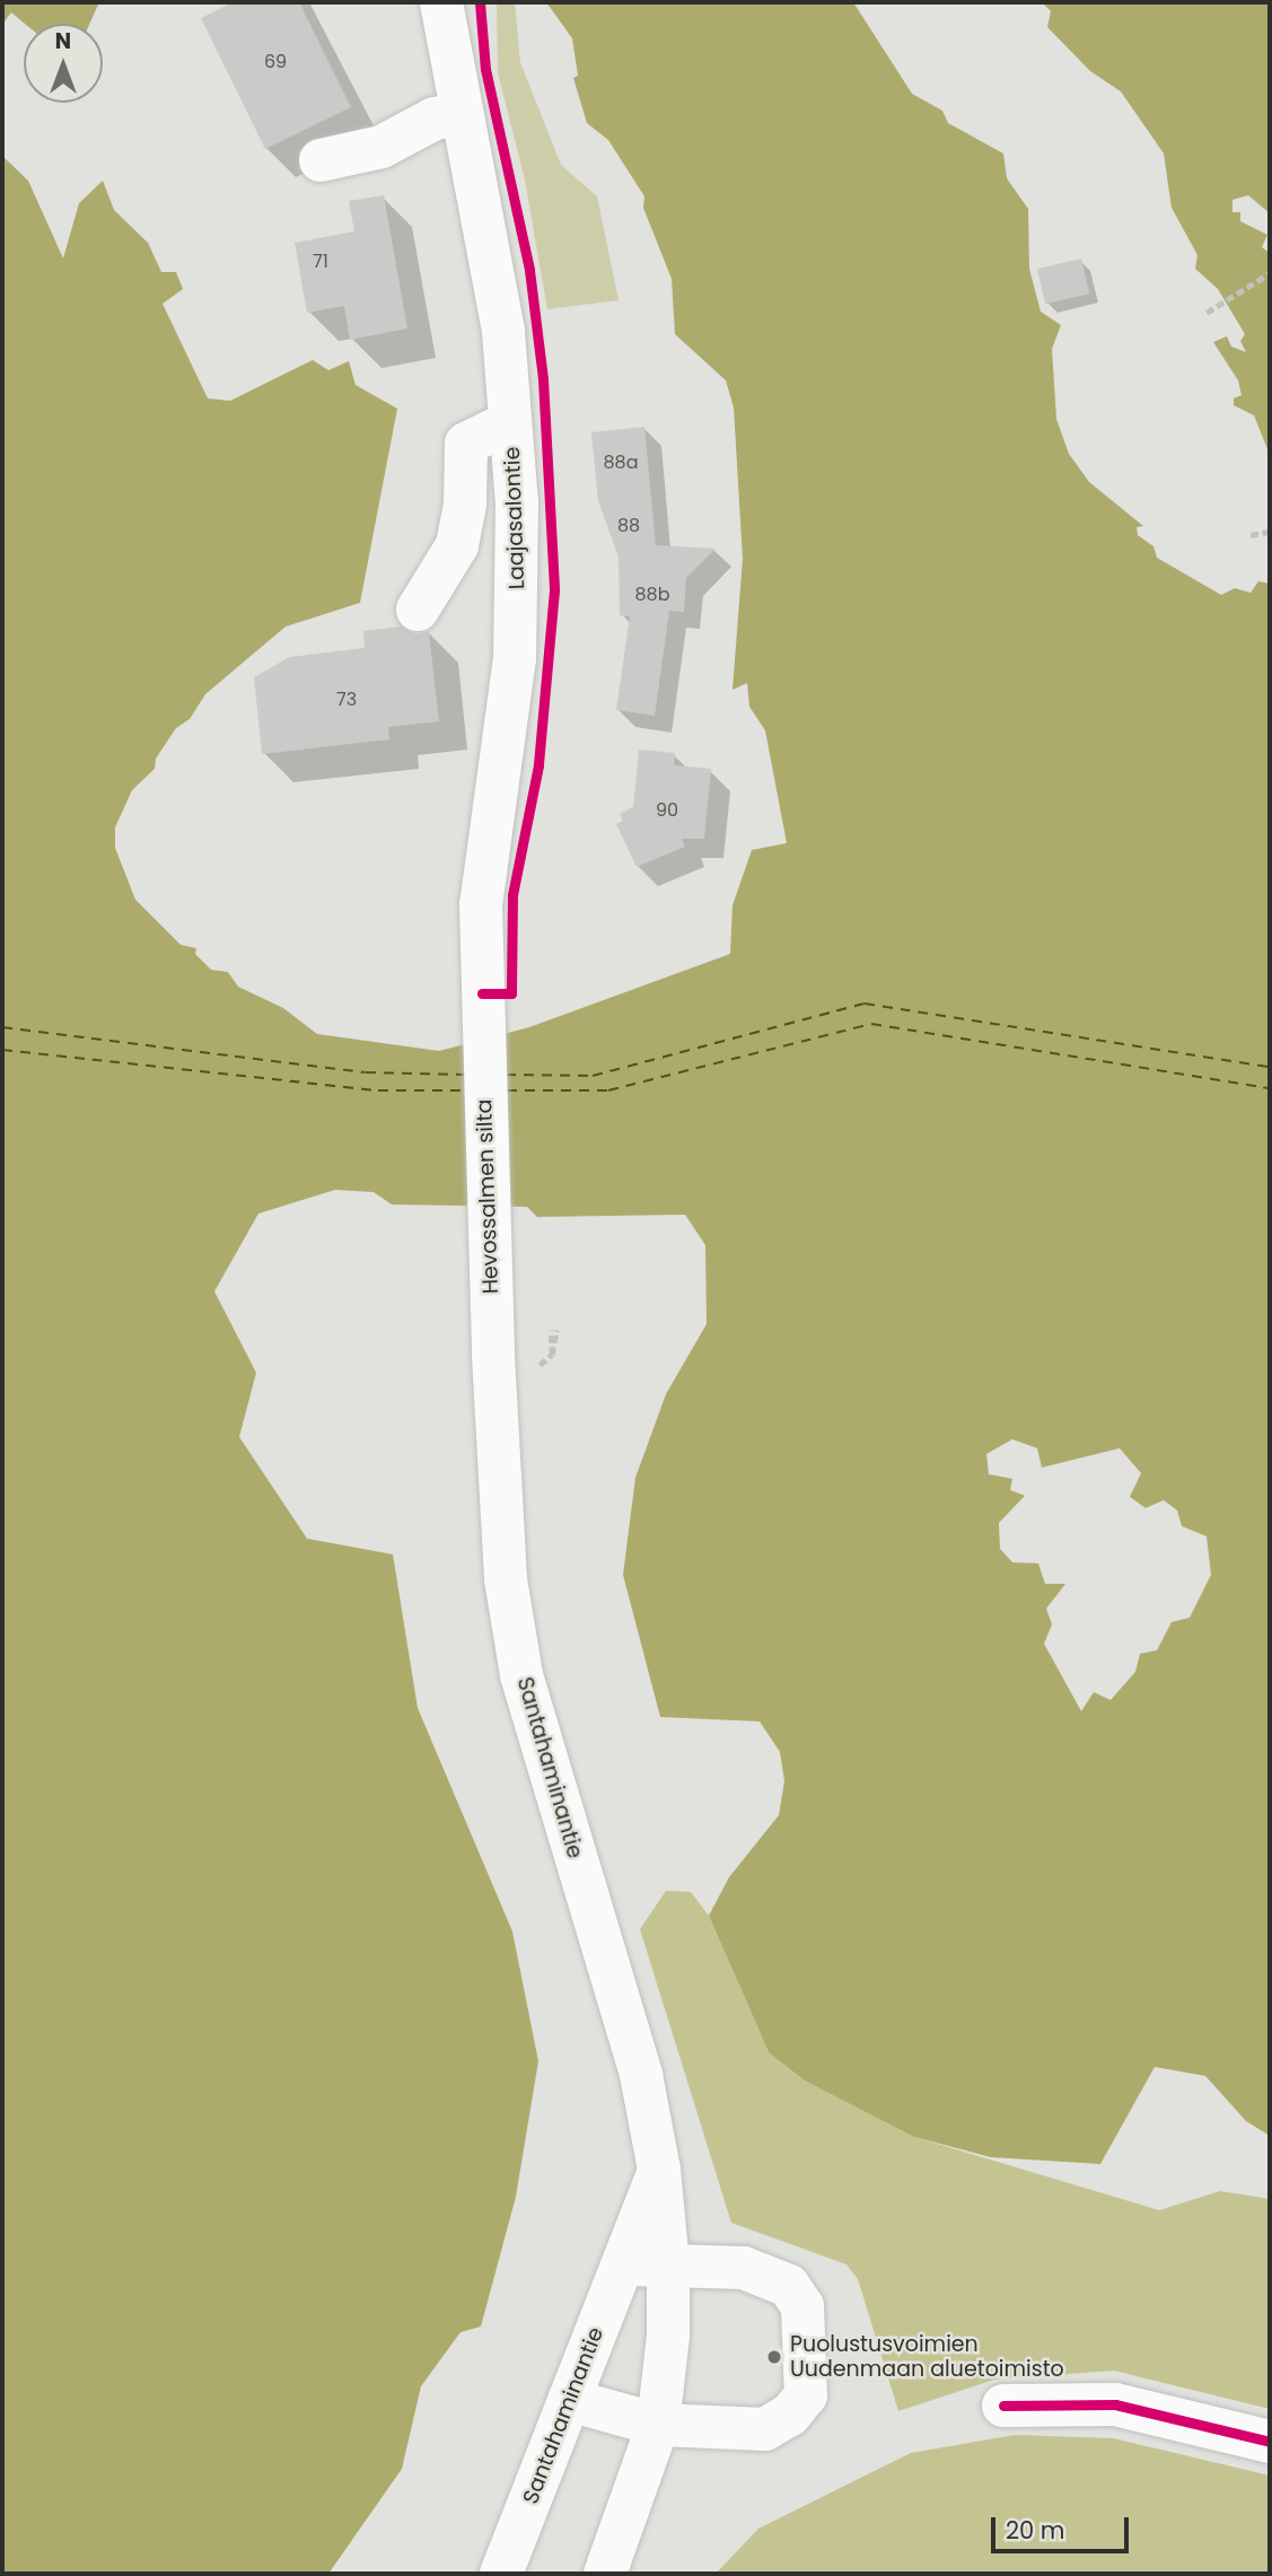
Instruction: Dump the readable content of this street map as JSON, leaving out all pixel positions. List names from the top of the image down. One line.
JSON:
{"streets":{"main road":["Laajasalontie","Hevossalmen silta","Santahaminantie"]},"crossings":[["Laajasalontie","Hevossalmen silta"],["Hevossalmen silta","Santahaminantie"]],"places":["Puolustusvoimien Uudenmaan aluetoimisto"],"house_numbers":["69","71","88a","88","88b","73","90"],"scale_bar":"20 m","north":"top"}
